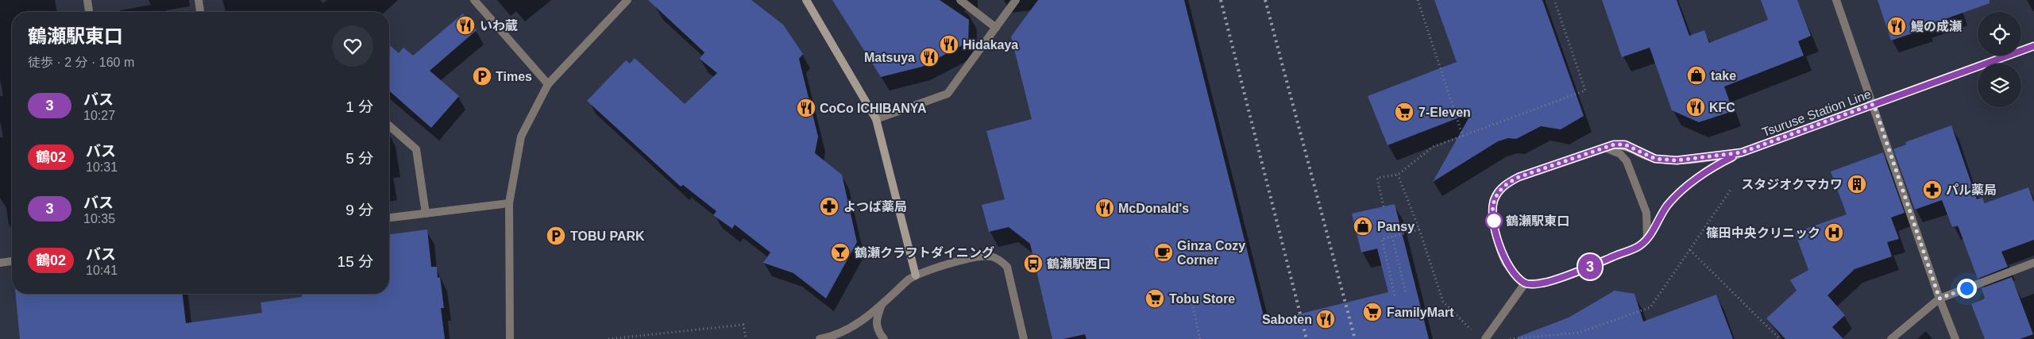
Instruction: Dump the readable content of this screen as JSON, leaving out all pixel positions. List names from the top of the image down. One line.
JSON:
{"streets":{"street":["Tsuruse Station Line"]},"places":{"restaurant":["いわ蔵","鰻の成瀬","Hidakaya","Matsuya","KFC","CoCo ICHIBANYA","McDonald's","Saboten"],"shop":["take","Pansy"],"parking":["Times","TOBU PARK"],"supermarket":["7-Eleven","Tobu Store","FamilyMart"],"building":["スタジオクマカワ"],"pharmacy":["パル薬局","よつば薬局"],"other":["鶴瀬駅東口"],"hospital":["篠田中央クリニック"],"bar":["鶴瀬クラフトダイニング"],"cafe":["Ginza Cozy Corner"],"bus stop":["鶴瀬駅西口"]},"lines":["bus line 3"],"page":{"on_map":"3","heading":["鶴瀬駅東口","徒歩 · 2 分 · 160 m"],"list":[{"mark":"3","name":"バス","note":"10:27","value":"1 分"},{"mark":"鶴02","name":"バス","note":"10:31","value":"5 分"},{"mark":"3","name":"バス","note":"10:35","value":"9 分"},{"mark":"鶴02","name":"バス","note":"10:41","value":"15 分"}]}}
